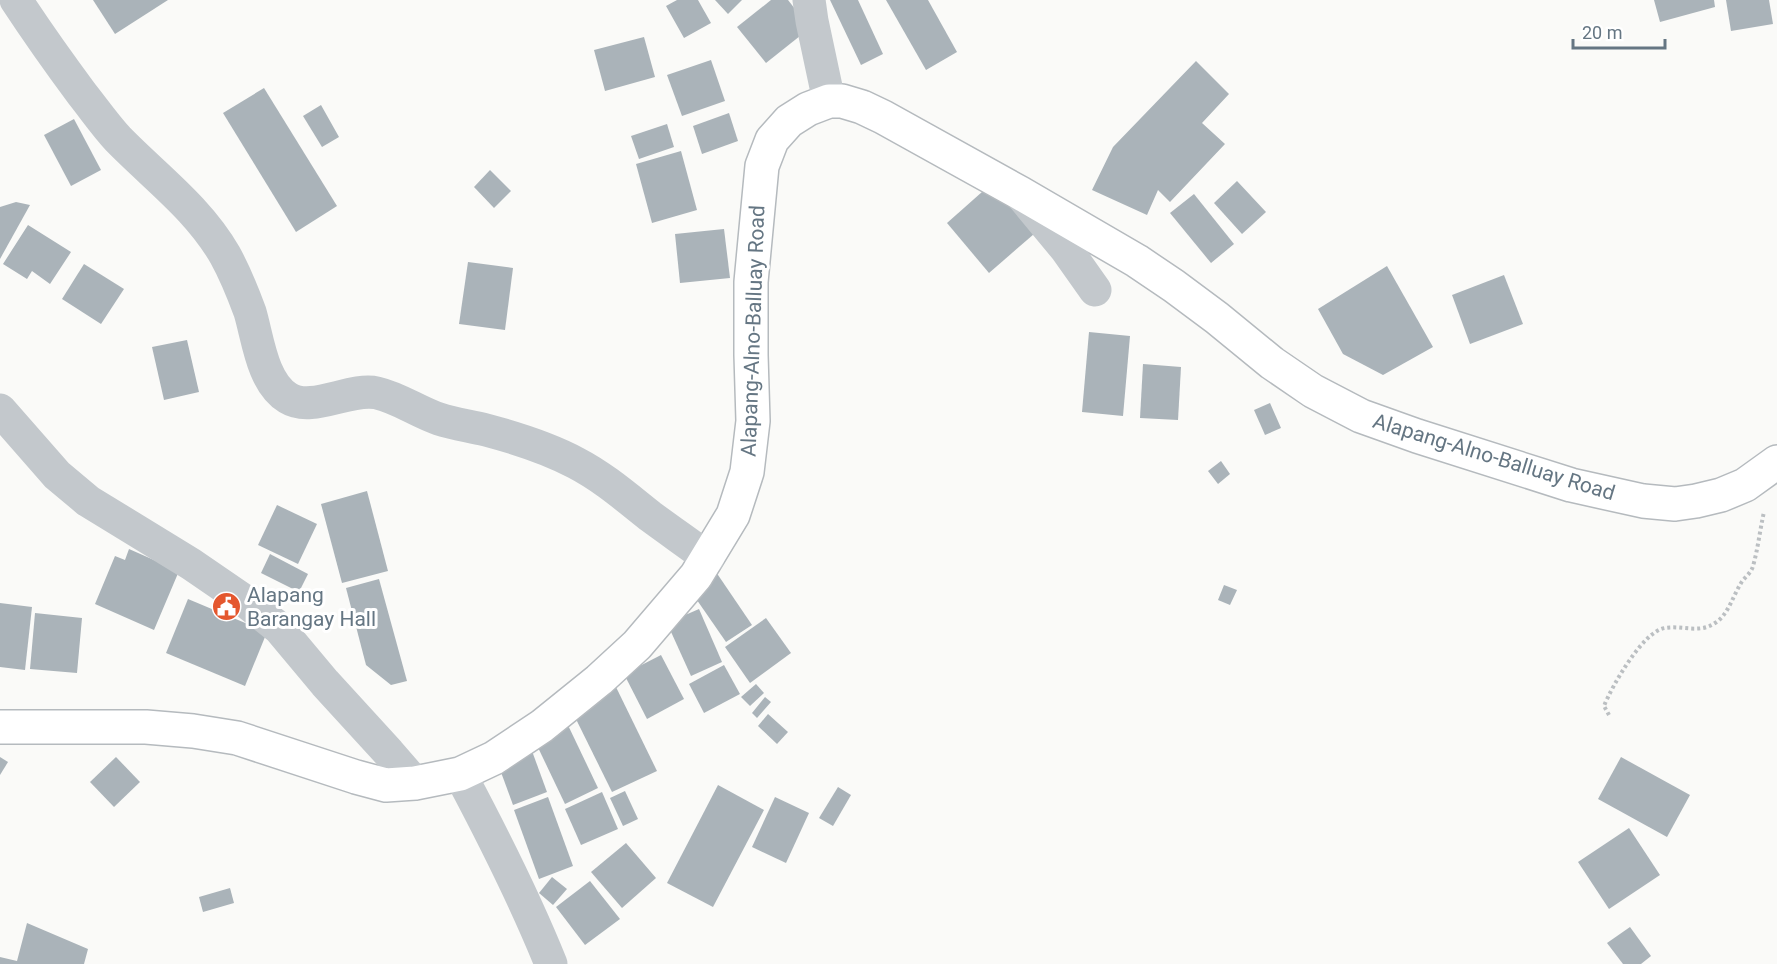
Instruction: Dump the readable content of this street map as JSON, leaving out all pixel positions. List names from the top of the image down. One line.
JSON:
{"streets":{"main road":["Alapang-Alno-Balluay Road"]},"places":{"public building":["Alapang Barangay Hall"]},"scale_bar":"20 m"}
